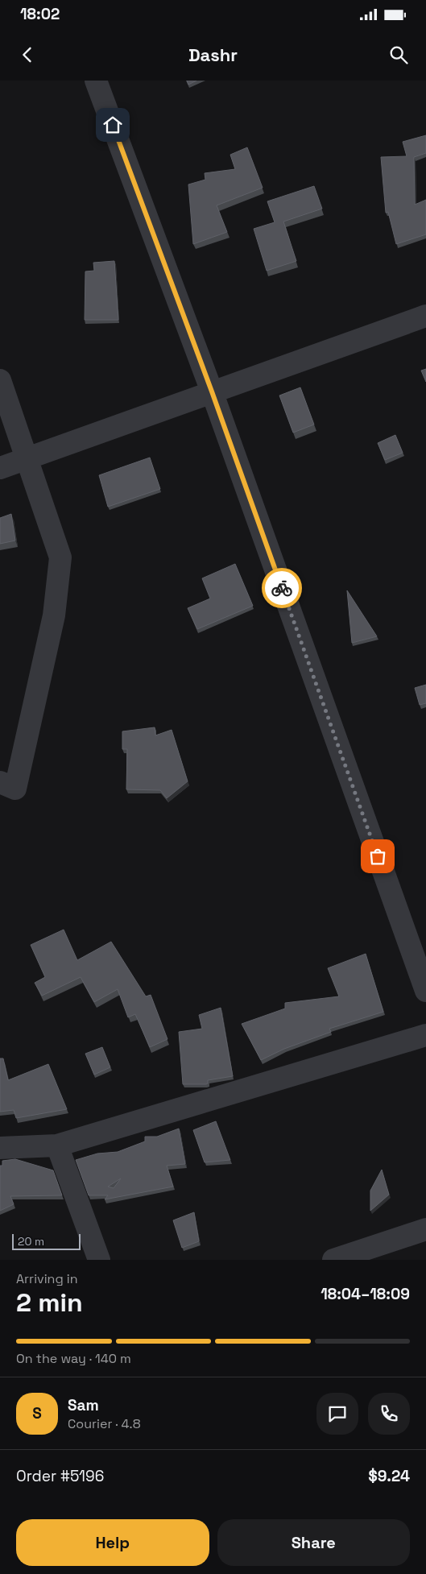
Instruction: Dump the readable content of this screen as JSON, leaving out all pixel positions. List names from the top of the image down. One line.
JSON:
{"scale_bar":"20 m","page":{"status":"18:02","header":"Dashr","scale":"20 m","heading":["2 min","Arriving in","18:04–18:09"],"panel":["Sam","Courier · 4.8","Order #5196","$9.24"],"bar":"On the way · 140 m","round":"S","buttons":["Help","Share"]}}
